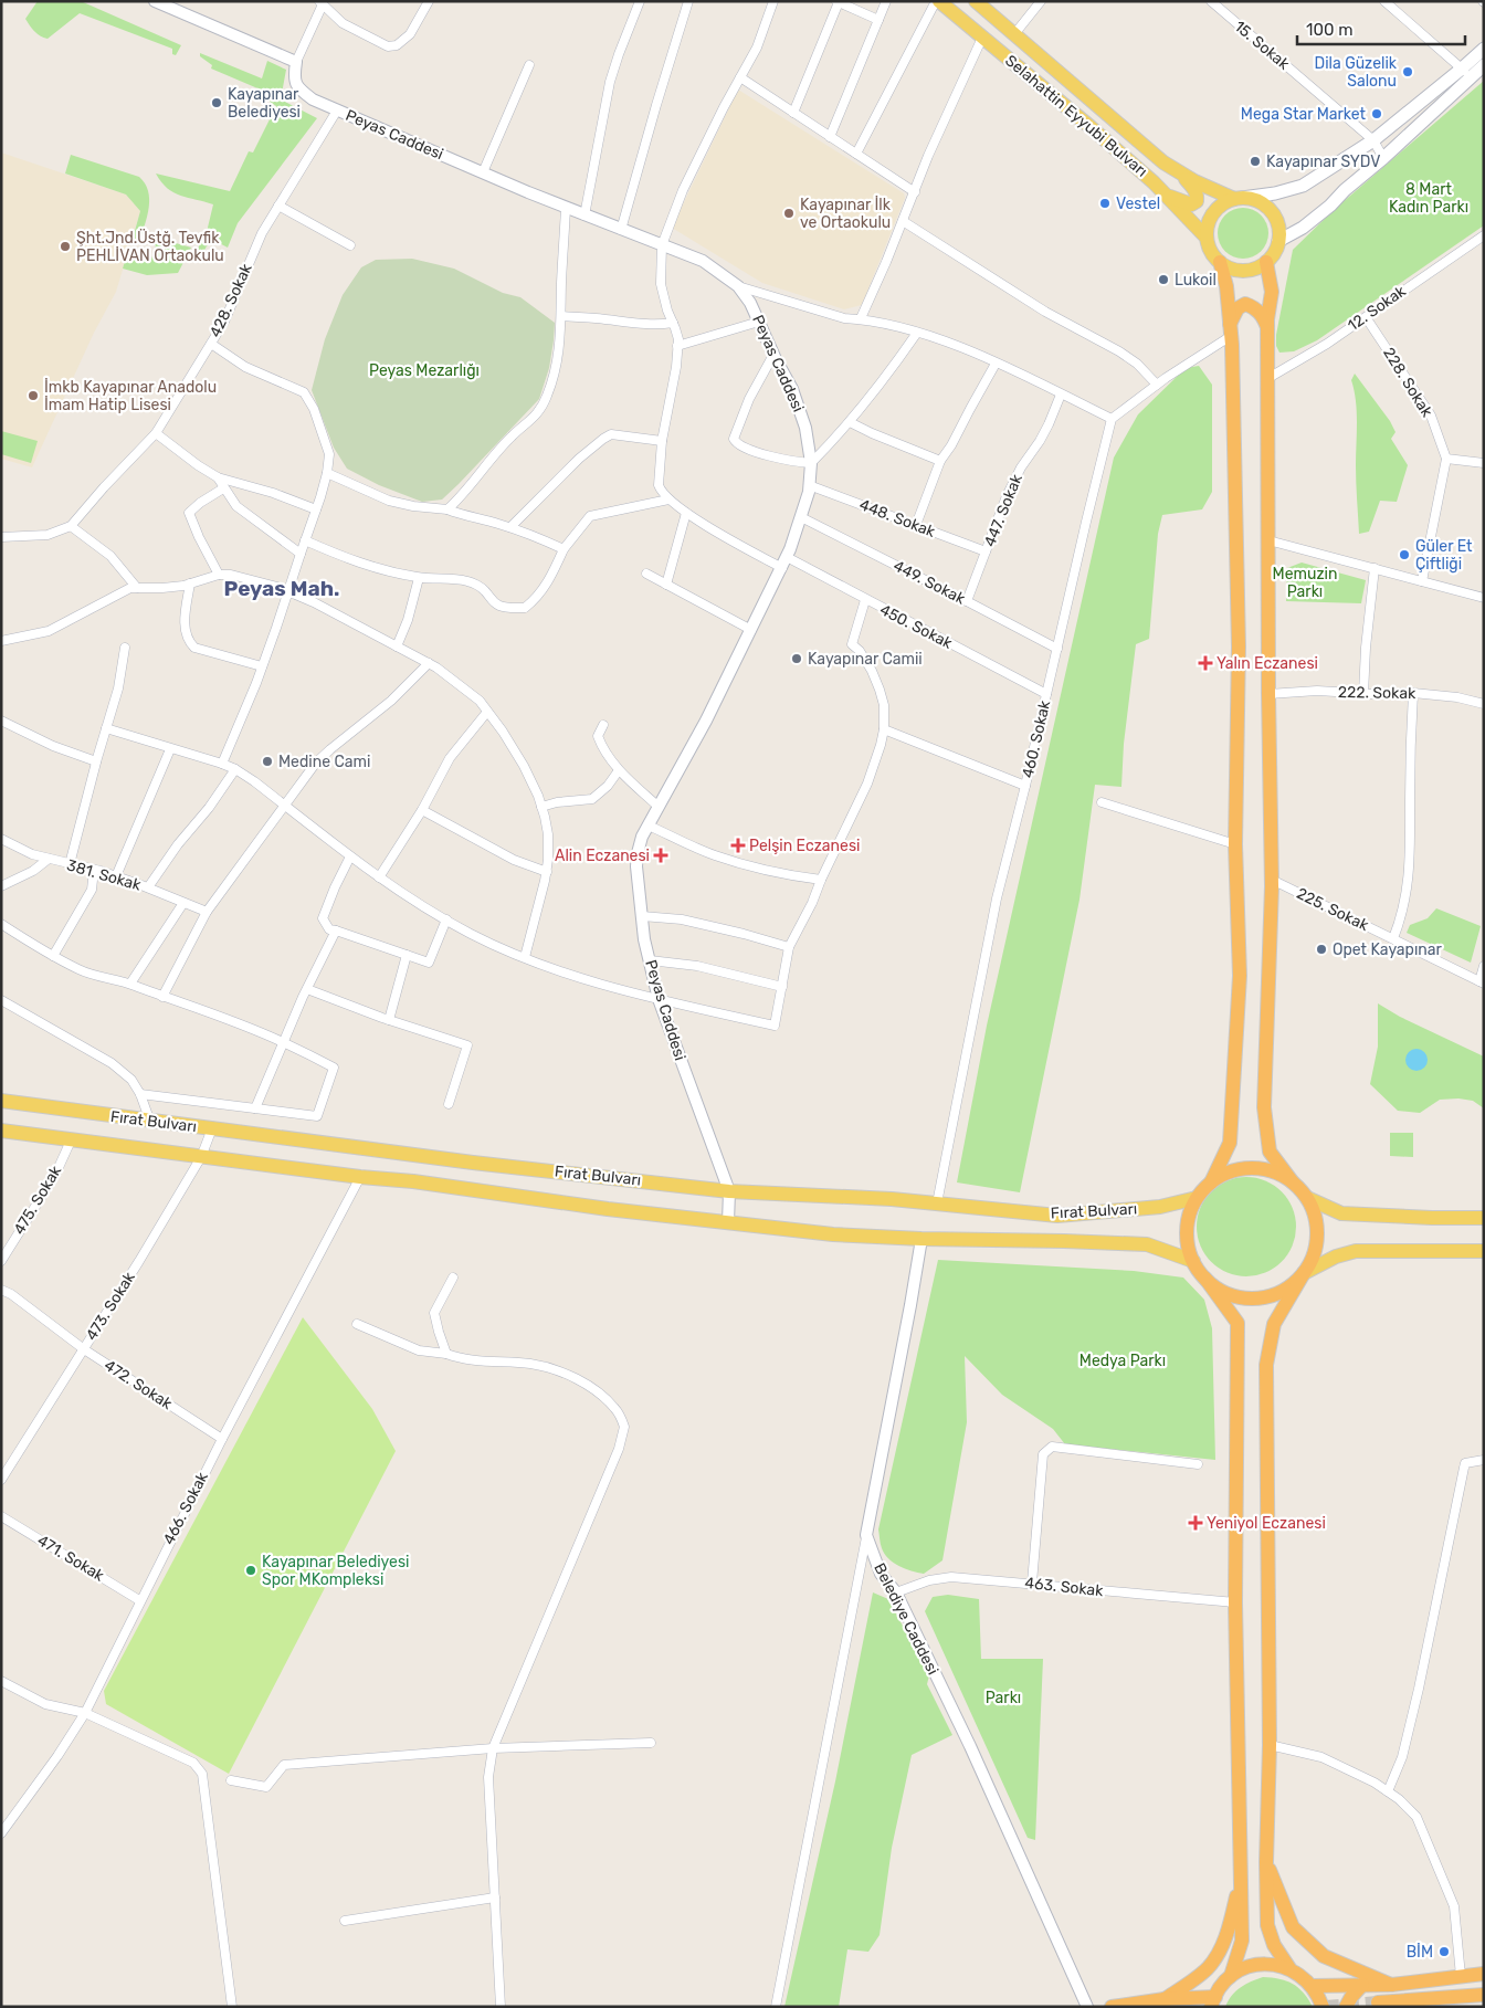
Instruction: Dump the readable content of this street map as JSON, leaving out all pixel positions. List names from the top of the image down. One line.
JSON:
{"streets":{"main road":["Selahattin Eyyubi Bulvarı","Fırat Bulvarı"],"street":["15. Sokak","Peyas Caddesi","428. Sokak","12. Sokak","228. Sokak","447. Sokak","448. Sokak","449. Sokak","450. Sokak","222. Sokak","460. Sokak","381. Sokak","225. Sokak","475. Sokak","473. Sokak","472. Sokak","466. Sokak","471. Sokak","463. Sokak","Belediye Caddesi"]},"crossings":[["Peyas Caddesi","428. Sokak"],["Peyas Caddesi","448. Sokak"],["Peyas Caddesi","449. Sokak"],["Peyas Caddesi","450. Sokak"],["Peyas Caddesi","Fırat Bulvarı"],["12. Sokak","228. Sokak"],["447. Sokak","448. Sokak"],["447. Sokak","449. Sokak"],["449. Sokak","460. Sokak"],["450. Sokak","460. Sokak"],["460. Sokak","Fırat Bulvarı"],["Fırat Bulvarı","475. Sokak"],["Fırat Bulvarı","473. Sokak"],["Fırat Bulvarı","466. Sokak"],["473. Sokak","472. Sokak"],["472. Sokak","466. Sokak"],["466. Sokak","471. Sokak"],["463. Sokak","Belediye Caddesi"]],"districts":["Peyas Mah."],"parks":["8 Mart Kadın Parkı","Peyas Mezarlığı","Memuzin Parkı","Medya Parkı","Parkı"],"places":{"other":["Dila Güzelik Salonu","Kayapınar Belediyesi","Mega Star Market","Kayapınar SYDV","Vestel","Kayapınar İlk ve Ortaokulu","Şht.Jnd.Üstğ. Tevfik PEHLİVAN Ortaokulu","Lukoil","İmkb Kayapınar Anadolu İmam Hatip Lisesi","Güler Et Çiftliği","Kayapınar Camii","Medine Cami","Opet Kayapınar","Kayapınar Belediyesi Spor MKompleksi","BİM"],"health":["Yalın Eczanesi","Pelşin Eczanesi","Alin Eczanesi","Yeniyol Eczanesi"]},"scale_bar":"100 m"}
